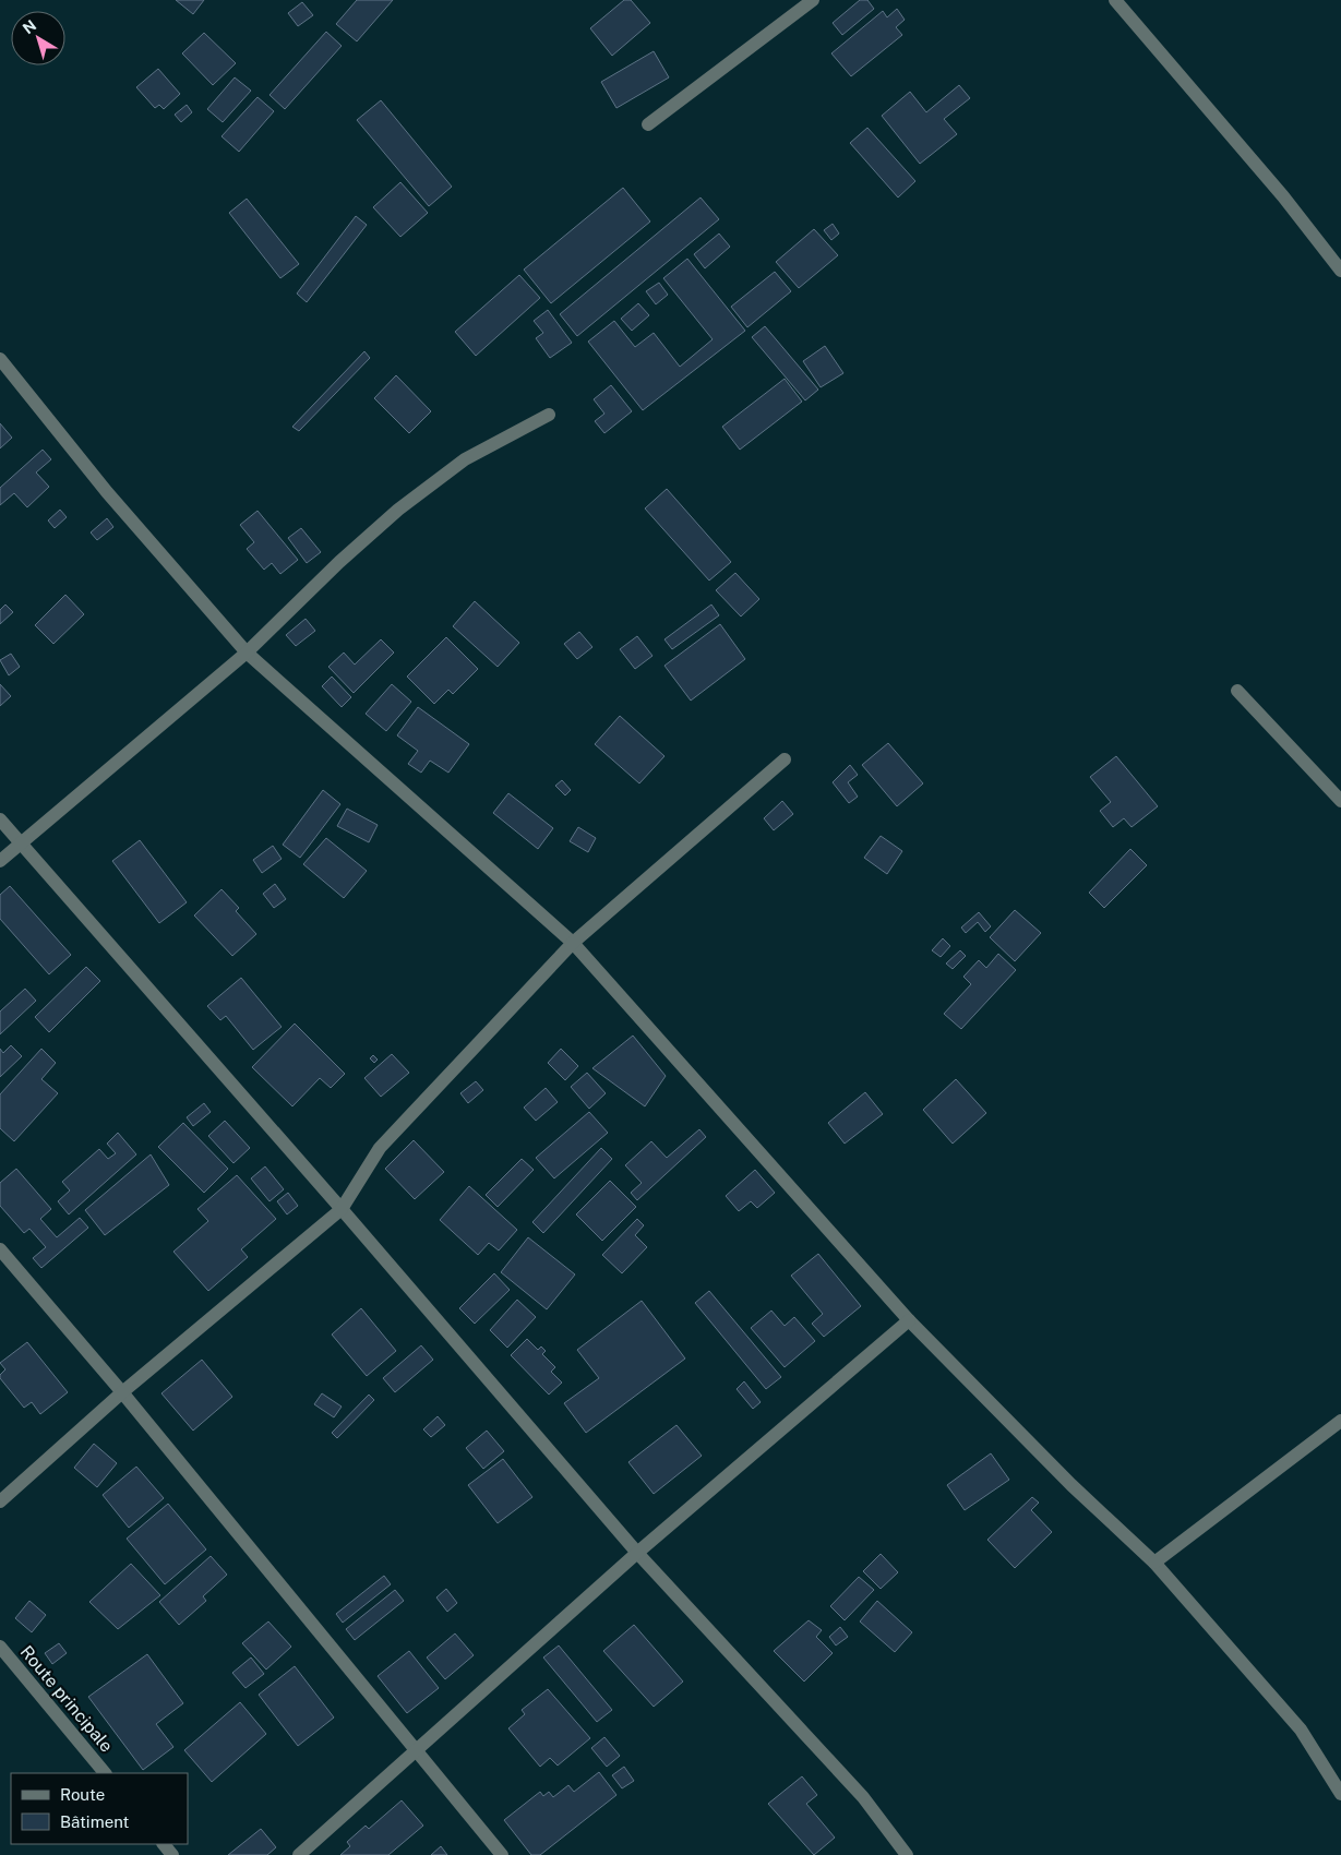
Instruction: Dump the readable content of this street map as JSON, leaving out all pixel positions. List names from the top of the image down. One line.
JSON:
{"streets":{"street":["Route principale"]},"legend":["Route","Bâtiment"],"north":"top left"}
